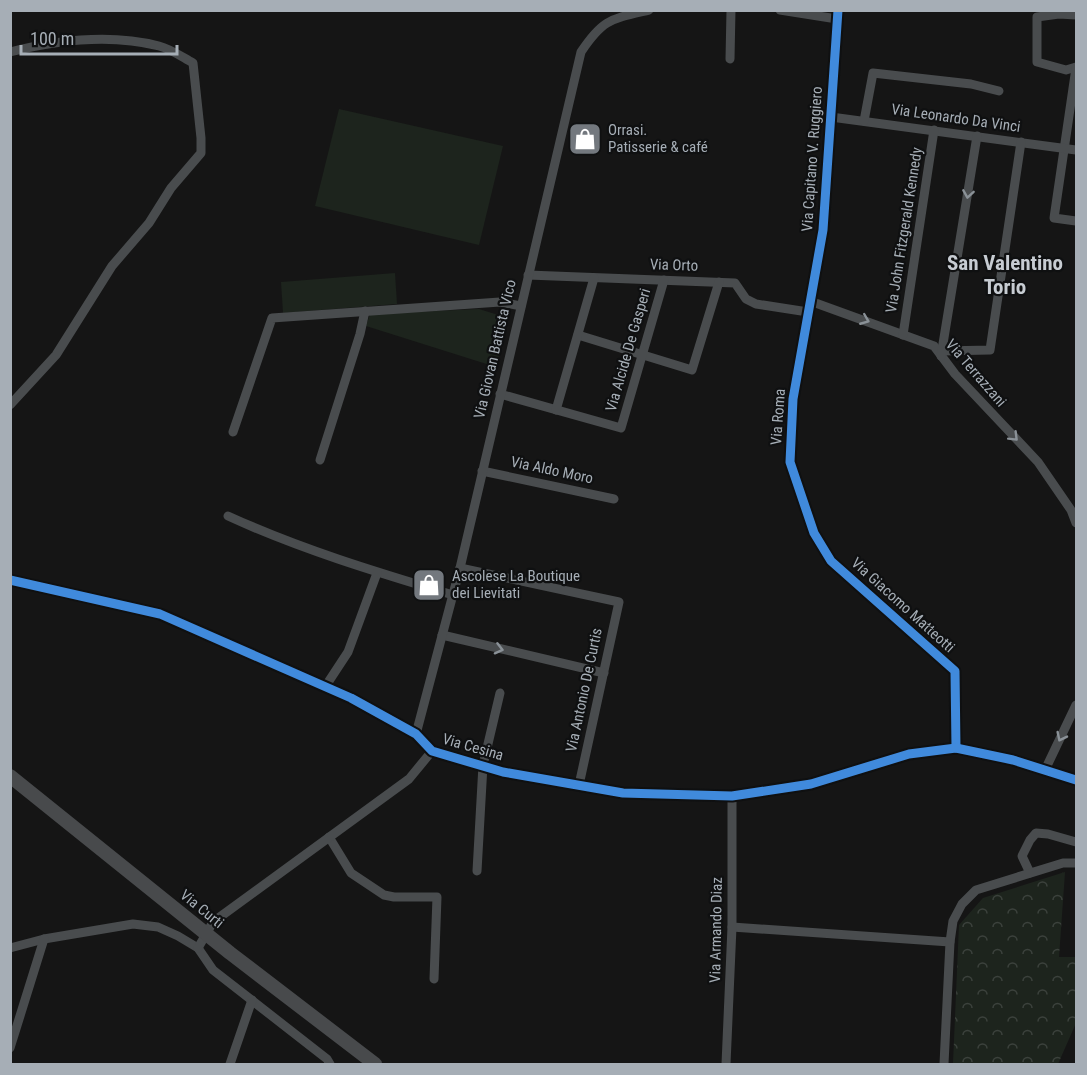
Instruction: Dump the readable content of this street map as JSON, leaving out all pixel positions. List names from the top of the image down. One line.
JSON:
{"streets":{"main road":["Via Curti"],"street":["Via Leonardo Da Vinci","Via Capitano V. Ruggiero","Via John Fitzgerald Kennedy","Via Orto","Via Giovan Battista Vico","Via Alcide De Gasperi","Via Terrazzani","Via Roma","Via Aldo Moro","Via Giacomo Matteotti","Via Antonio De Curtis","Via Cesina","Via Armando Diaz"]},"crossings":[["Via Leonardo Da Vinci","Via Capitano V. Ruggiero"],["Via Leonardo Da Vinci","Via John Fitzgerald Kennedy"],["Via Capitano V. Ruggiero","Via Terrazzani"],["Via Capitano V. Ruggiero","Via Roma"],["Via John Fitzgerald Kennedy","Via Terrazzani"],["Via Orto","Via Giovan Battista Vico"],["Via Orto","Via Alcide De Gasperi"],["Via Orto","Via Roma"],["Via Giovan Battista Vico","Via Aldo Moro"],["Via Giovan Battista Vico","Via Antonio De Curtis"],["Via Giovan Battista Vico","Via Cesina"],["Via Terrazzani","Via Roma"],["Via Roma","Via Giacomo Matteotti"],["Via Giacomo Matteotti","Via Cesina"],["Via Antonio De Curtis","Via Cesina"],["Via Cesina","Via Armando Diaz"]],"one_way":["Via Terrazzani"],"districts":["San Valentino Torio"],"places":{"shop":["Orrasi. Patisserie & café","Ascolese La Boutique dei Lievitati"]},"scale_bar":"100 m"}
